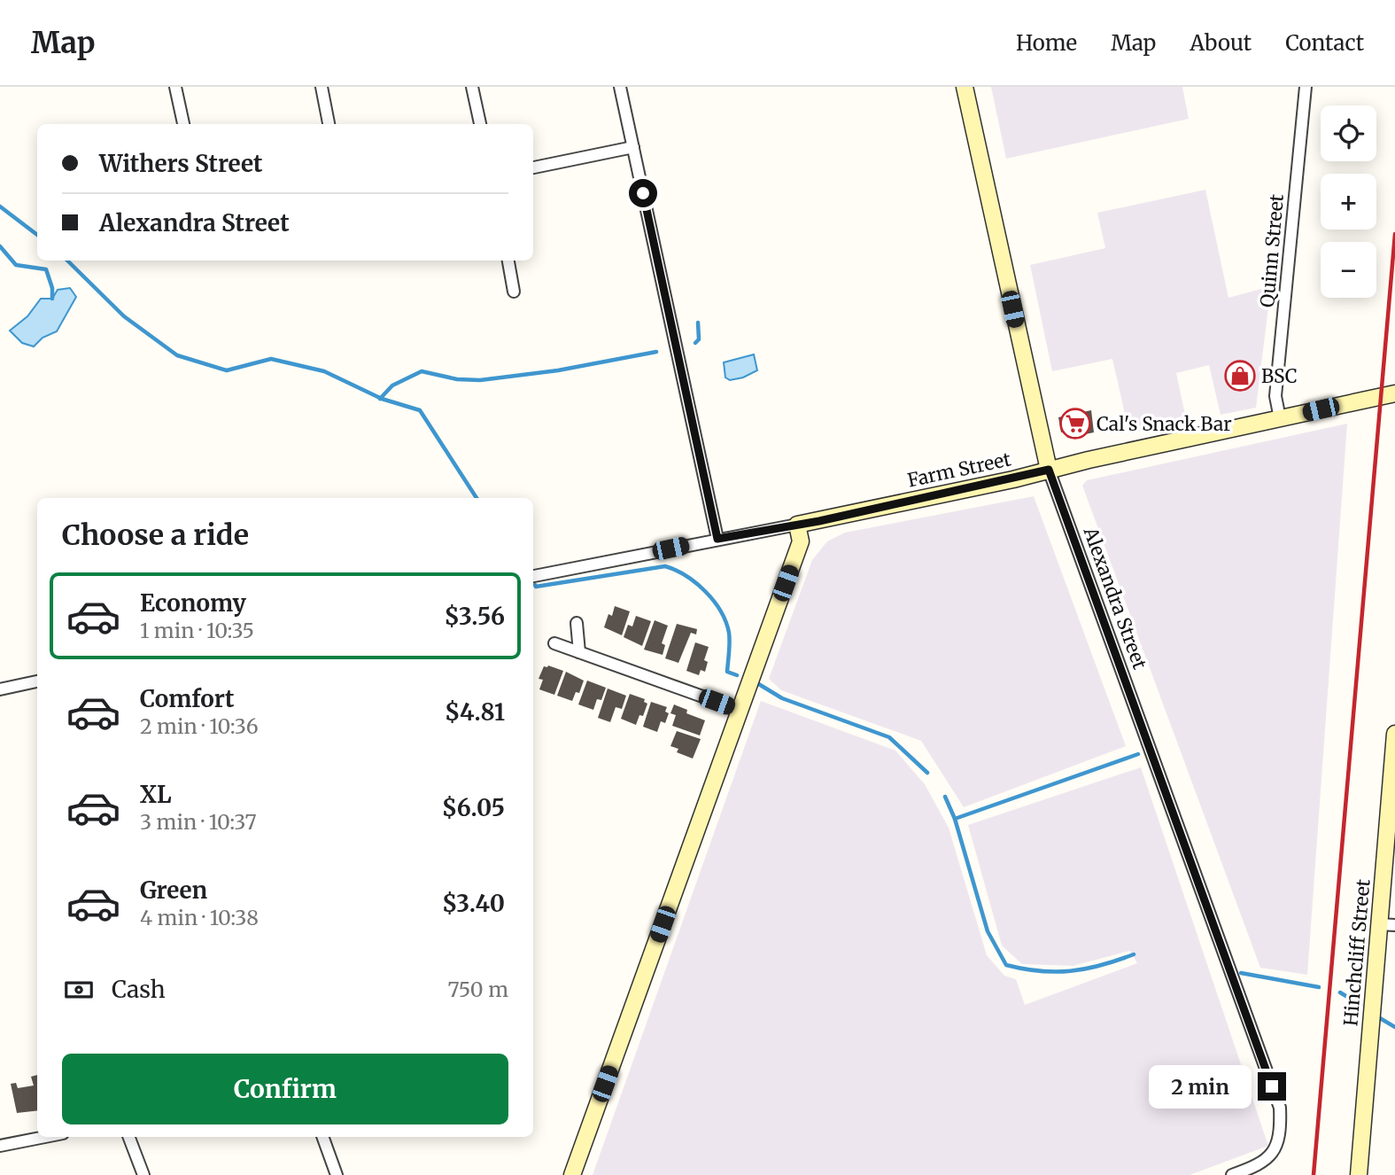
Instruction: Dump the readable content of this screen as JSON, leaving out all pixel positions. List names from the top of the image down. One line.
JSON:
{"streets":{"street":["Quinn Street","Farm Street","Alexandra Street","Hinchcliff Street"]},"crossings":[["Quinn Street","Farm Street"],["Farm Street","Alexandra Street"]],"places":{"shop":["BSC"],"supermarket":["Cal's Snack Bar"]},"page":{"header":"Map","nav":["Home","Map","About","Contact"],"map_buttons":["+","−"],"banner":["Withers Street","Alexandra Street"],"heading":"Choose a ride","list":[{"name":"Economy","note":"1 min · 10:35","value":"$3.56"},{"name":"Comfort","note":"2 min · 10:36","value":"$4.81"},{"name":"XL","note":"3 min · 10:37","value":"$6.05"},{"name":"Green","note":"4 min · 10:38","value":"$3.40"}],"pay":["Cash","750 m"],"buttons":"Confirm","bubble":"2 min"}}
